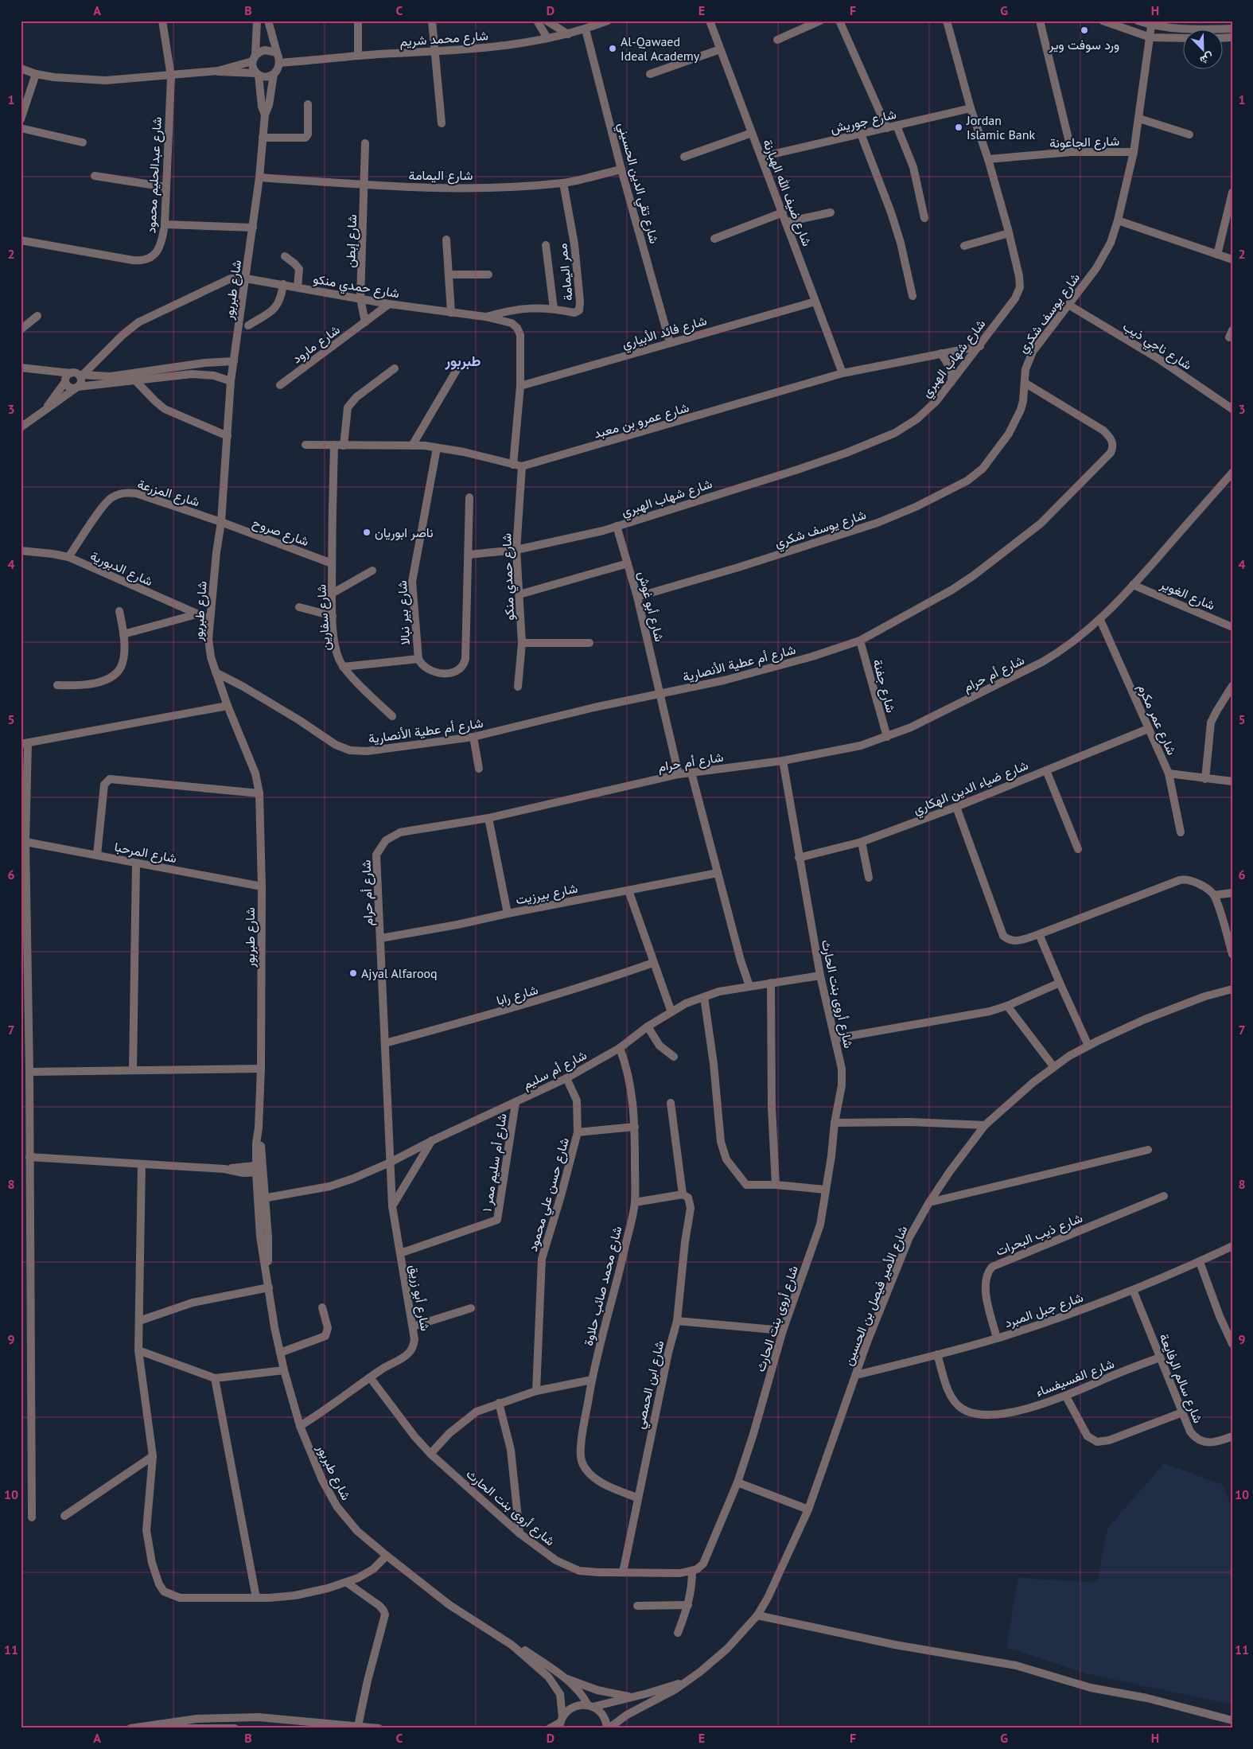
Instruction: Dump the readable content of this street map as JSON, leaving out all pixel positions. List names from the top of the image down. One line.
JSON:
{"streets":{"street":["شارع محمد شريم","شارع جوريش","شارع الجاعونة","شارع عبدالحليم محمود","شارع اليمامة","شارع تقي الدين الحسيني","شارع ضيف الله الهبارنة","شارع إبطن","ممر اليمامة","شارع حمدي منكو","شارع طبربور","شارع يوسف شكري","شارع فائد الأبياري","شارع مارود","شارع ناجي ذيب","شارع شهاب الهبري","شارع عمرو بن معبد","شارع المزرعة","شارع صروح","شارع الدبورية","شارع الغوير","شارع أبو غوش","شارع بير نبالا","شارع سفارين","شارع أم عطية الأنصارية","شارع أم حرام","شارع جفنة","شارع عمر مكرم","شارع ضياء الدين الهكاري","شارع المرحبا","شارع بيرزيت","شارع أروى بنت الحارث","شارع رابا","شارع أم سليم","شارع أم سليم ممر ١","شارع حسن علي محمود","شارع ذيب البحرات","شارع محمد صائب حلاوة","شارع الأمير فيصل بن الحسين","شارع أبو زريق","شارع جبل المبرد","شارع الفسيفساء","شارع سالم الرفايعة","شارع ابن الحمصي"]},"crossings":[["شارع محمد شريم","شارع تقي الدين الحسيني"],["شارع محمد شريم","شارع طبربور"],["شارع جوريش","شارع ضيف الله الهبارنة"],["شارع جوريش","شارع شهاب الهبري"],["شارع الجاعونة","شارع يوسف شكري"],["شارع الجاعونة","شارع شهاب الهبري"],["شارع اليمامة","شارع تقي الدين الحسيني"],["شارع اليمامة","شارع إبطن"],["شارع اليمامة","ممر اليمامة"],["شارع اليمامة","شارع طبربور"],["شارع تقي الدين الحسيني","شارع فائد الأبياري"],["شارع ضيف الله الهبارنة","شارع فائد الأبياري"],["شارع ضيف الله الهبارنة","شارع عمرو بن معبد"],["شارع إبطن","شارع حمدي منكو"],["ممر اليمامة","شارع حمدي منكو"],["شارع حمدي منكو","شارع طبربور"],["شارع حمدي منكو","شارع فائد الأبياري"],["شارع حمدي منكو","شارع مارود"],["شارع حمدي منكو","شارع شهاب الهبري"],["شارع حمدي منكو","شارع عمرو بن معبد"],["شارع طبربور","شارع المزرعة"],["شارع طبربور","شارع صروح"],["شارع طبربور","شارع الدبورية"],["شارع طبربور","شارع أم عطية الأنصارية"],["شارع طبربور","شارع المرحبا"],["شارع طبربور","شارع أم سليم"],["شارع طبربور","شارع الأمير فيصل بن الحسين"],["شارع طبربور","شارع أبو زريق"],["شارع يوسف شكري","شارع ناجي ذيب"],["شارع يوسف شكري","شارع أبو غوش"],["شارع يوسف شكري","شارع أم عطية الأنصارية"],["شارع شهاب الهبري","شارع عمرو بن معبد"],["شارع شهاب الهبري","شارع أبو غوش"],["شارع عمرو بن معبد","شارع بير نبالا"],["شارع عمرو بن معبد","شارع سفارين"],["شارع المزرعة","شارع صروح"],["شارع المزرعة","شارع الدبورية"],["شارع صروح","شارع سفارين"],["شارع الغوير","شارع أم حرام"],["شارع أبو غوش","شارع أم عطية الأنصارية"],["شارع أبو غوش","شارع أم حرام"],["شارع بير نبالا","شارع سفارين"],["شارع أم عطية الأنصارية","شارع جفنة"],["شارع أم حرام","شارع جفنة"],["شارع أم حرام","شارع عمر مكرم"],["شارع أم حرام","شارع بيرزيت"],["شارع أم حرام","شارع أروى بنت الحارث"],["شارع أم حرام","شارع رابا"],["شارع أم حرام","شارع أم سليم"],["شارع أم حرام","شارع أبو زريق"],["شارع عمر مكرم","شارع ضياء الدين الهكاري"],["شارع ضياء الدين الهكاري","شارع أروى بنت الحارث"],["شارع أروى بنت الحارث","شارع أم سليم"],["شارع أروى بنت الحارث","شارع أبو زريق"],["شارع أروى بنت الحارث","شارع ابن الحمصي"],["شارع أم سليم","شارع أم سليم ممر ١"],["شارع أم سليم","شارع حسن علي محمود"],["شارع أم سليم","شارع محمد صائب حلاوة"],["شارع أم سليم","شارع أبو زريق"],["شارع أم سليم ممر ١","شارع أبو زريق"],["شارع ذيب البحرات","شارع جبل المبرد"],["شارع محمد صائب حلاوة","شارع ابن الحمصي"],["شارع الأمير فيصل بن الحسين","شارع جبل المبرد"],["شارع جبل المبرد","شارع الفسيفساء"],["شارع جبل المبرد","شارع سالم الرفايعة"],["شارع الفسيفساء","شارع سالم الرفايعة"]],"districts":["طبربور"],"places":["ورد سوفت وير","Al-Qawaed Ideal Academy","Jordan Islamic Bank","ناصر ابوريان","Ajyal Alfarooq"],"north":"bottom right","grid":{"columns":["A","B","C","D","E","F","G","H"],"rows":["1","2","3","4","5","6","7","8","9","10","11"]}}
